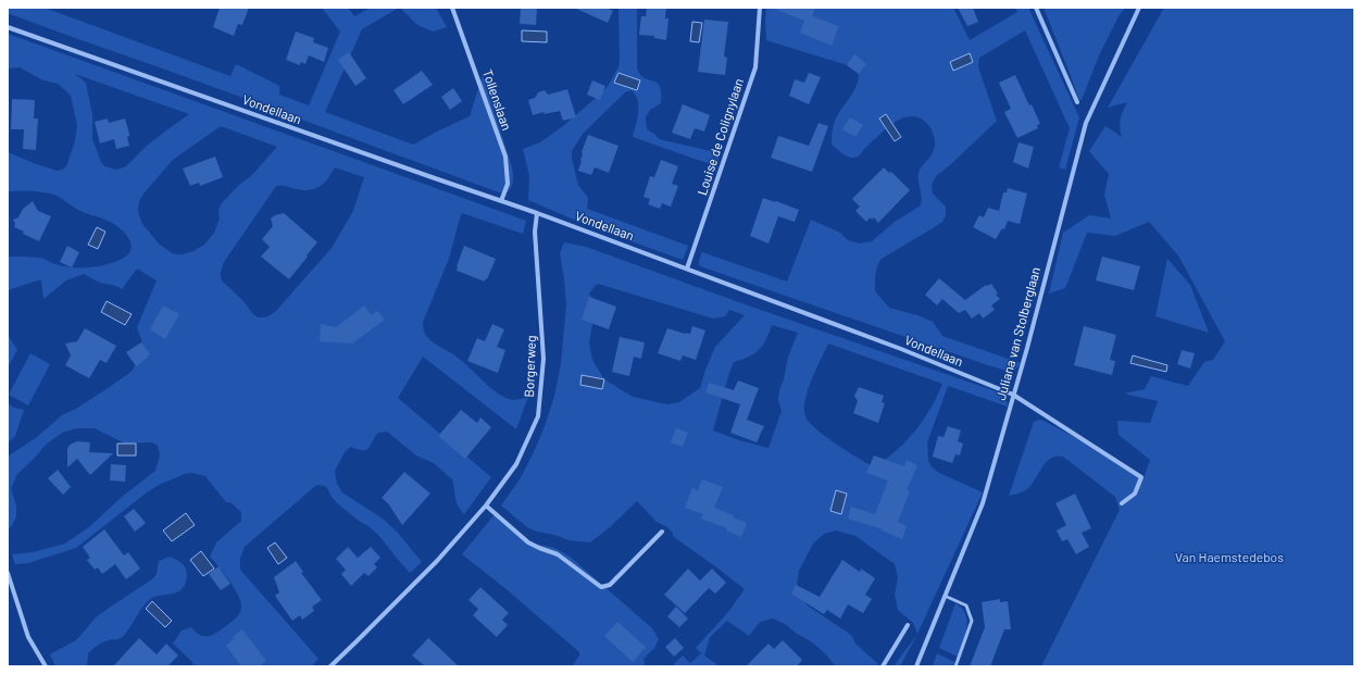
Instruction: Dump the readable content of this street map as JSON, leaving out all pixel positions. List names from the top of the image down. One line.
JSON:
{"streets":{"street":["Tollenslaan","Vondellaan","Louise de Colignylaan","Juliana van Stolberglaan","Borgerweg"]},"crossings":[["Tollenslaan","Vondellaan"],["Vondellaan","Louise de Colignylaan"],["Vondellaan","Juliana van Stolberglaan"],["Vondellaan","Borgerweg"]],"parks":["Van Haemstedebos"]}
